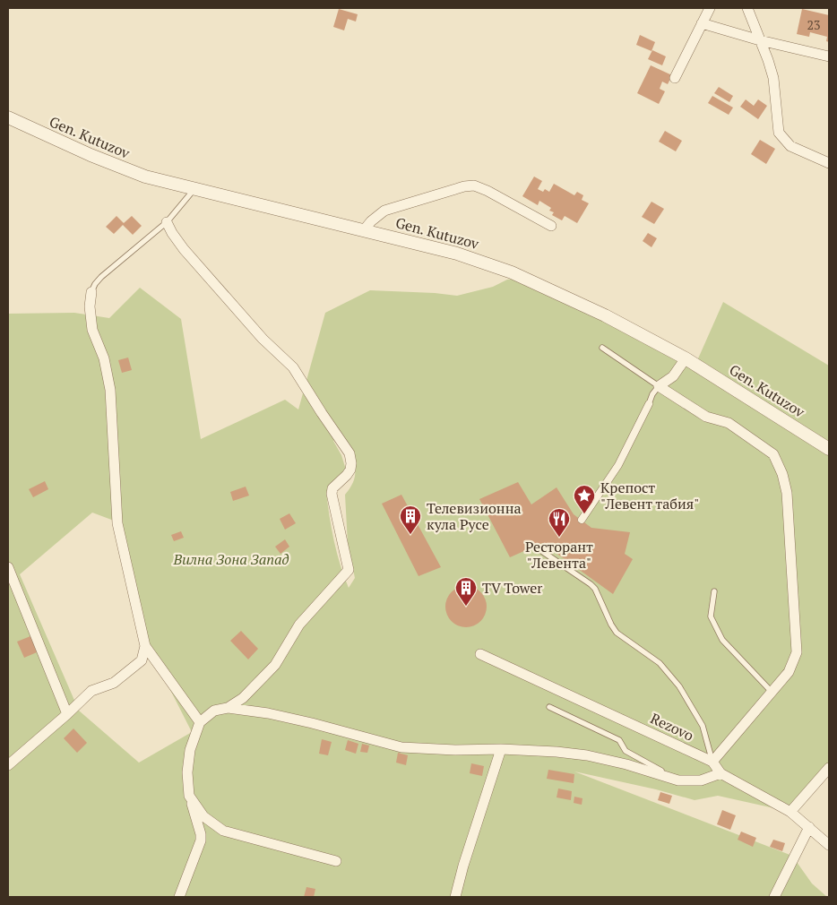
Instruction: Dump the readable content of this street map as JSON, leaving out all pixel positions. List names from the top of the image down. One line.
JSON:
{"streets":{"street":["Gen. Kutuzov","Rezovo"]},"parks":["Вилна Зона Запад"],"places":{"place":["Крепост \"Левент табия\""],"building":["Телевизионна кула Русе","TV Tower"],"restaurant":["Ресторант \"Левента\""]},"house_numbers":["23"]}
